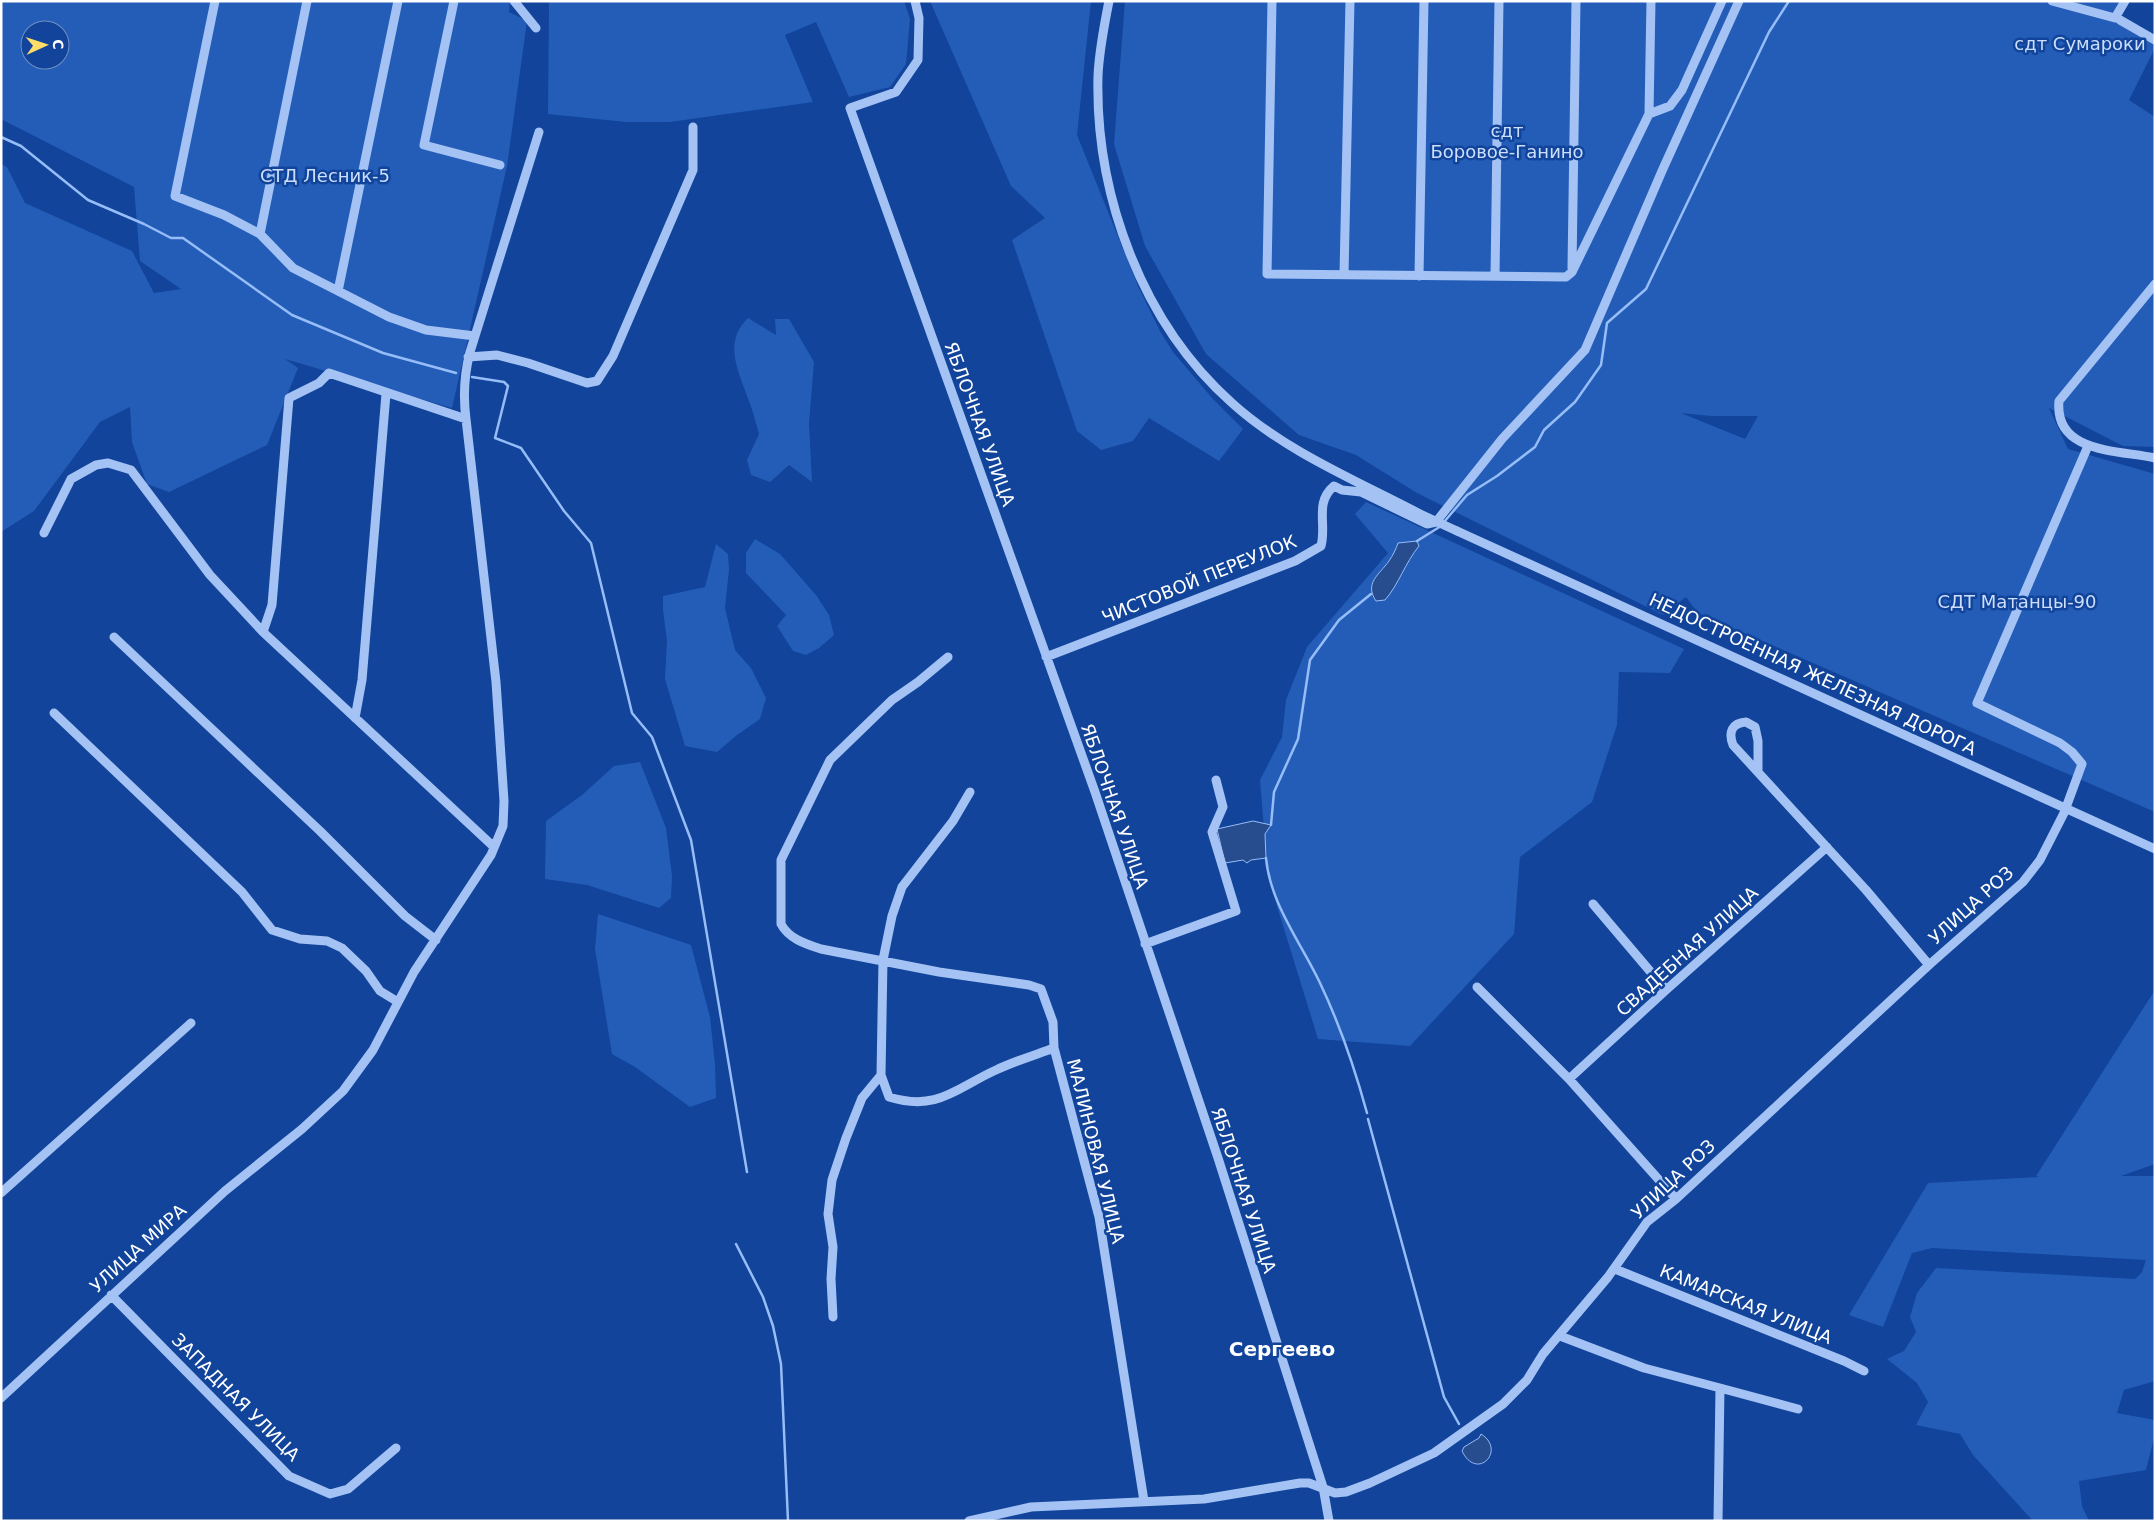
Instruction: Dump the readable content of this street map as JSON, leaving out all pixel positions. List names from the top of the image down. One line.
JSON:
{"streets":{"street":["ЯБЛОЧНАЯ УЛИЦА","ЧИСТОВОЙ ПЕРЕУЛОК","НЕДОСТРОЕННАЯ ЖЕЛЕЗНАЯ ДОРОГА","УЛИЦА РОЗ","СВАДЕБНАЯ УЛИЦА","МАЛИНОВАЯ УЛИЦА","УЛИЦА МИРА","КАМАРСКАЯ УЛИЦА","ЗАПАДНАЯ УЛИЦА"]},"crossings":[["ЯБЛОЧНАЯ УЛИЦА","ЧИСТОВОЙ ПЕРЕУЛОК"],["ЯБЛОЧНАЯ УЛИЦА","УЛИЦА РОЗ"],["НЕДОСТРОЕННАЯ ЖЕЛЕЗНАЯ ДОРОГА","УЛИЦА РОЗ"],["УЛИЦА РОЗ","МАЛИНОВАЯ УЛИЦА"],["УЛИЦА РОЗ","КАМАРСКАЯ УЛИЦА"],["УЛИЦА МИРА","ЗАПАДНАЯ УЛИЦА"]],"districts":["Сергеево"],"parks":["сдт Сумароки","сдт Боровое-Ганино","СТД Лесник-5","СДТ Матанцы-90"],"north":"right"}
